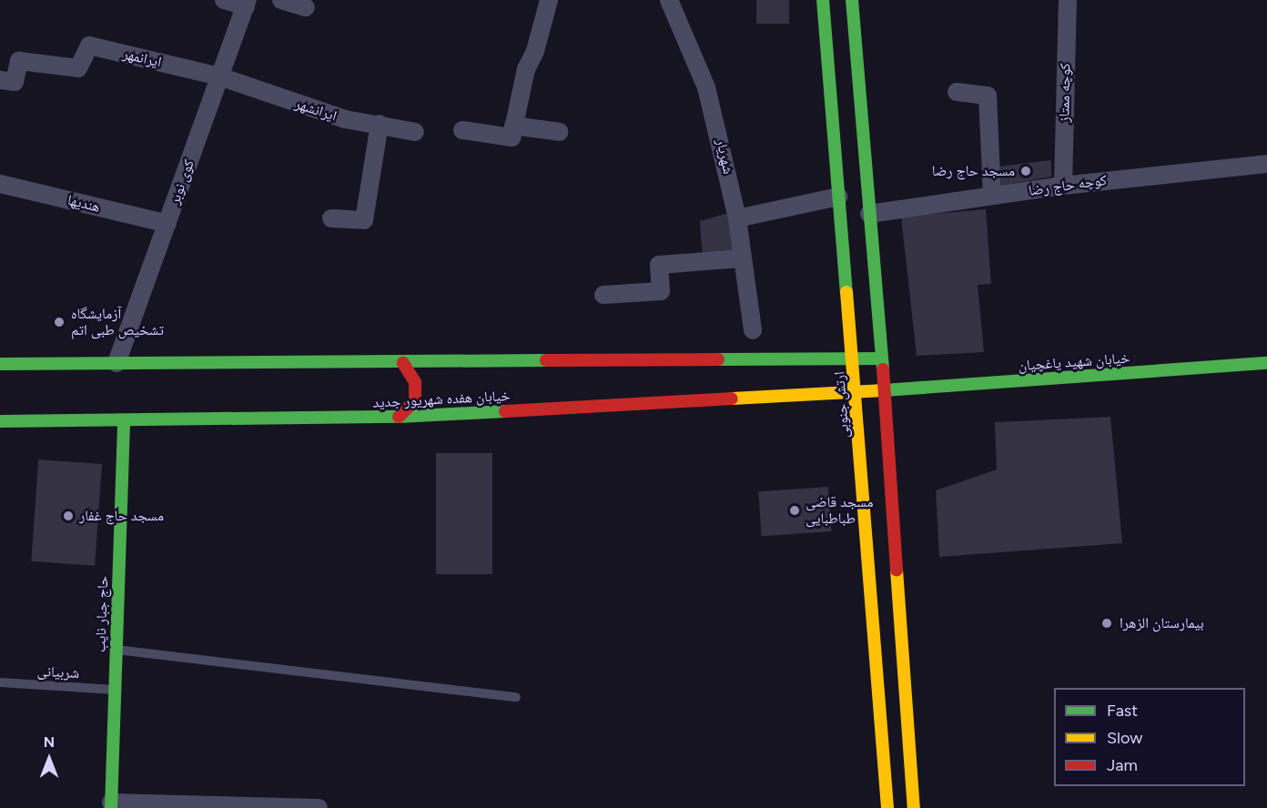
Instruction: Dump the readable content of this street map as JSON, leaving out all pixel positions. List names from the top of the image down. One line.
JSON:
{"streets":{"main road":["خیابان شهید یاغچیان","خیابان هفده شهریور جدید","ارتش جنوبی","حاج جبار نایب"],"street":["ایرانمهر","کوچه ممتاز","ایرانشهر","شهریار","کوی نوبر","کوچه حاج رضا","هندیها"],"lane":["شربیانی"]},"crossings":[["ایرانمهر","ایرانشهر"],["ایرانمهر","کوی نوبر"],["کوچه ممتاز","کوچه حاج رضا"],["ایرانشهر","کوی نوبر"],["کوی نوبر","هندیها"],["خیابان شهید یاغچیان","خیابان هفده شهریور جدید"],["خیابان هفده شهریور جدید","ارتش جنوبی"],["خیابان هفده شهریور جدید","حاج جبار نایب"],["حاج جبار نایب","شربیانی"]],"places":["مسجد حاج رضا","آزمایشگاه تشخیص طبی اتم","مسجد قاضی طباطبایی","مسجد حاج غفار","بیمارستان الزهرا"],"legend":["Fast","Slow","Jam"],"north":"top"}
